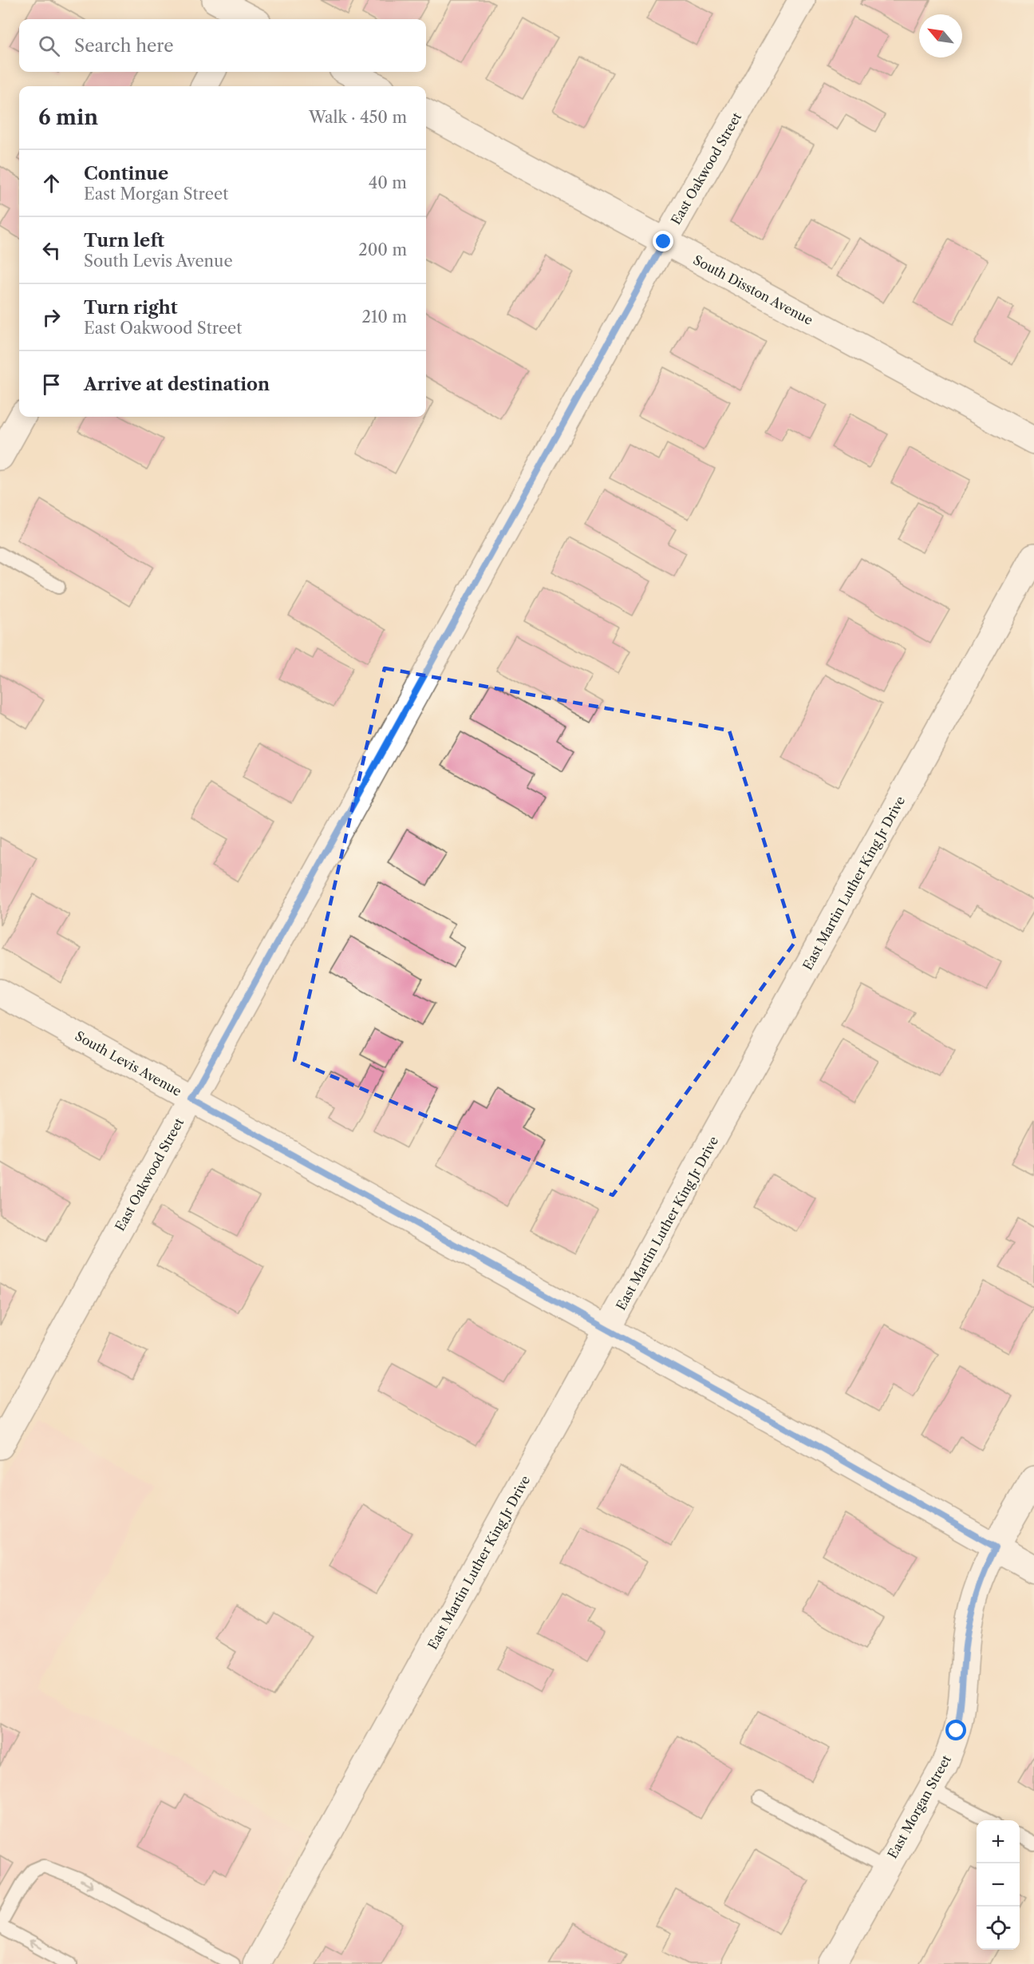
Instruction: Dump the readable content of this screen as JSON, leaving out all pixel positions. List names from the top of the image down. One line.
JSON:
{"streets":{"street":["East Oakwood Street","South Disston Avenue","East Martin Luther King Jr Drive","South Levis Avenue","East Morgan Street"]},"crossings":[["East Oakwood Street","South Disston Avenue"],["East Oakwood Street","South Levis Avenue"],["East Martin Luther King Jr Drive","South Levis Avenue"],["South Levis Avenue","East Morgan Street"]],"north":"top left","page":{"search":"Search here","heading":["6 min","Walk · 450 m"],"list":[["Continue","East Morgan Street","40 m"],["Turn left","South Levis Avenue","200 m"],["Turn right","East Oakwood Street","210 m"],"Arrive at destination"],"map_buttons":["+","−"]}}
